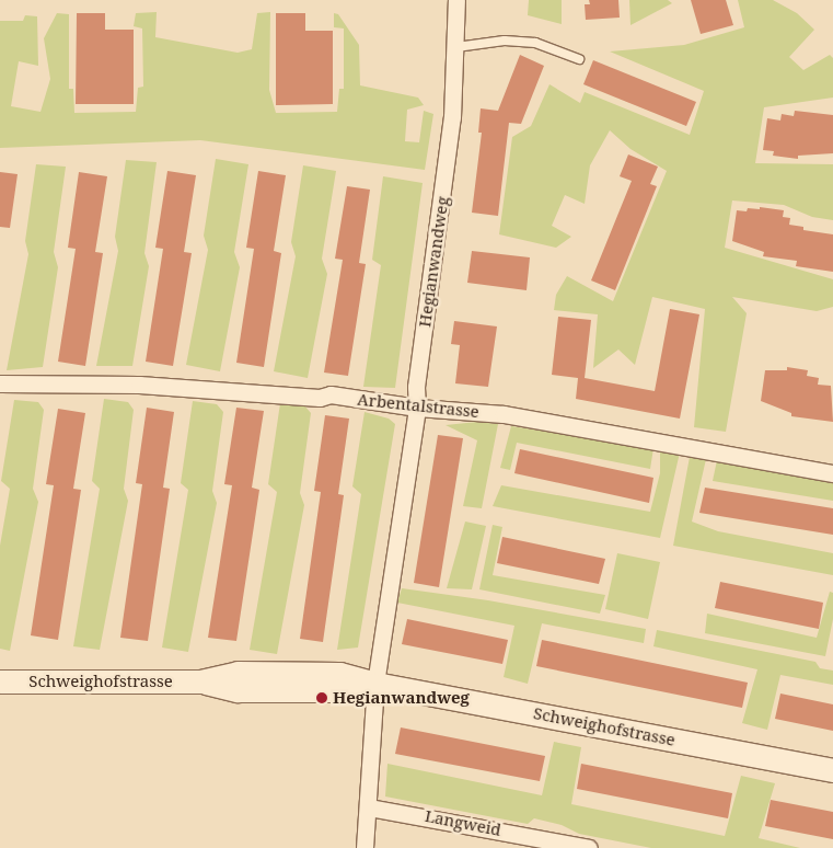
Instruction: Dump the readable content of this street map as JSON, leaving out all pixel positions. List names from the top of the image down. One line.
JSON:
{"streets":{"main road":["Schweighofstrasse"],"street":["Hegianwandweg","Arbentalstrasse","Langweid"]},"crossings":[["Hegianwandweg","Arbentalstrasse"],["Hegianwandweg","Schweighofstrasse"],["Hegianwandweg","Langweid"]],"places":["Hegianwandweg"]}
